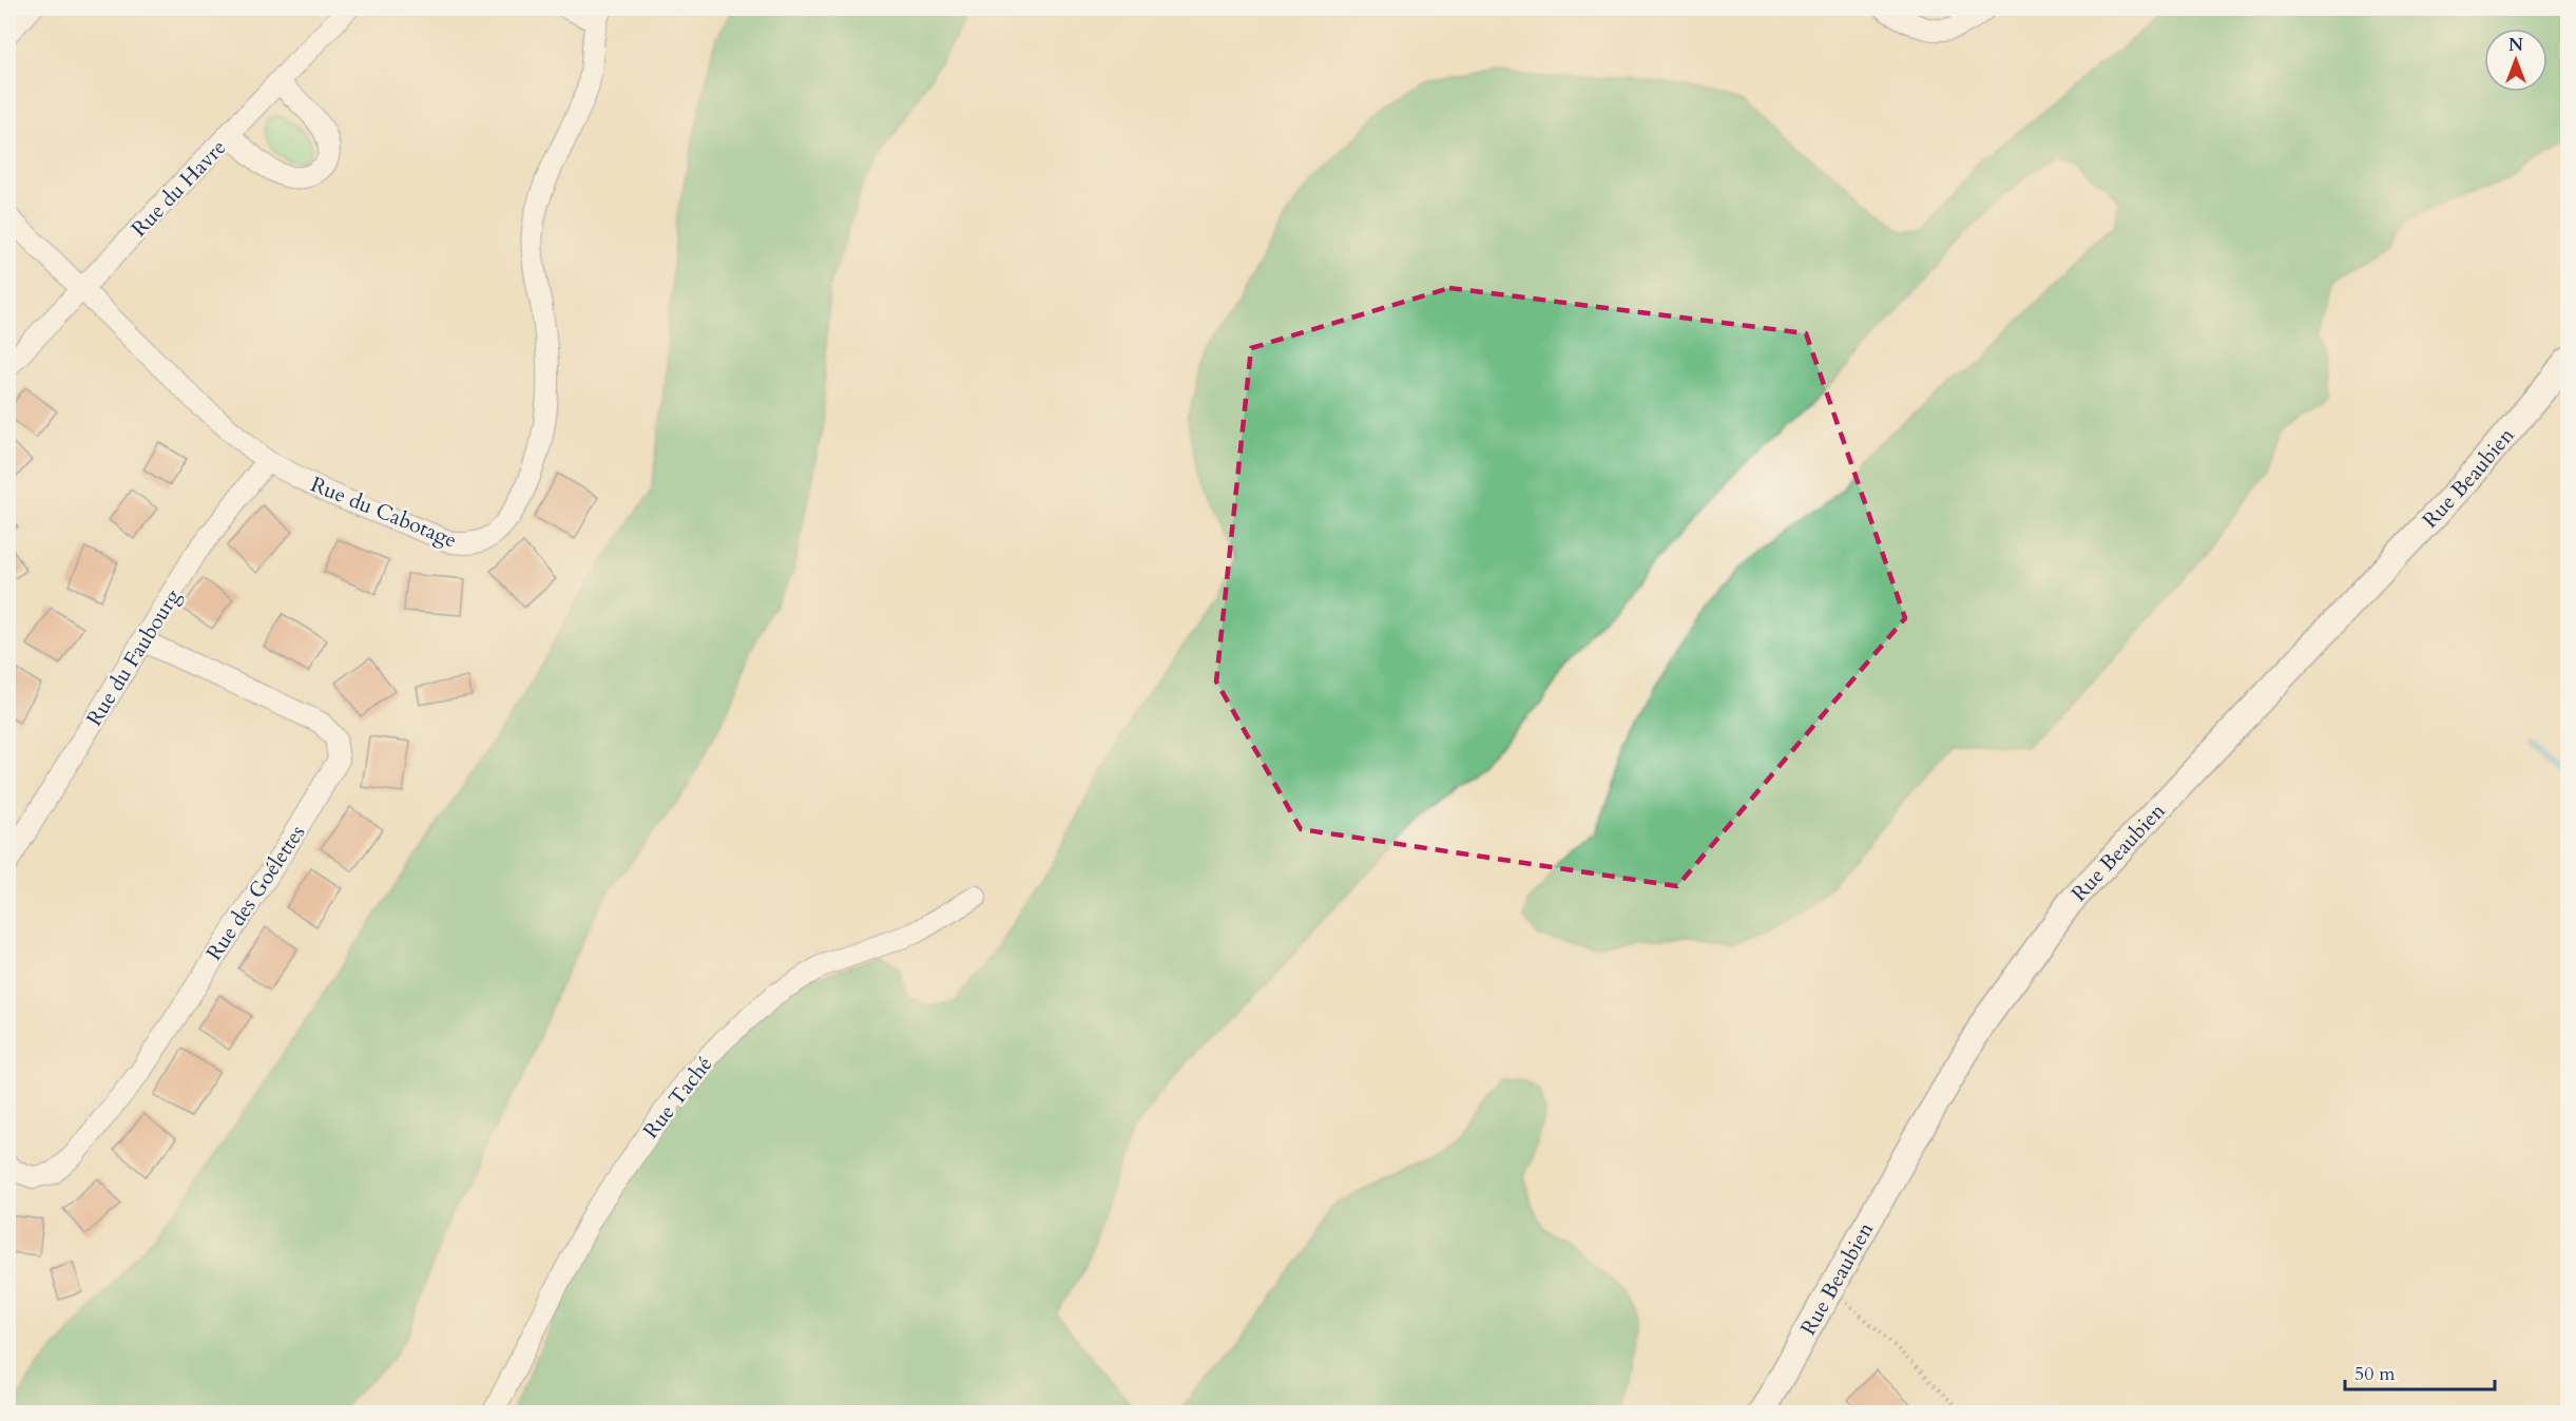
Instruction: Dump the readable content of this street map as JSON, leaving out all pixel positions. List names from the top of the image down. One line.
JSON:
{"streets":{"main road":["Rue Beaubien"],"street":["Rue du Havre","Rue du Cabotage","Rue du Faubourg","Rue des Goélettes","Rue Taché"]},"crossings":[["Rue du Havre","Rue du Cabotage"],["Rue du Cabotage","Rue du Faubourg"],["Rue du Faubourg","Rue des Goélettes"]],"scale_bar":"50 m","north":"top"}
